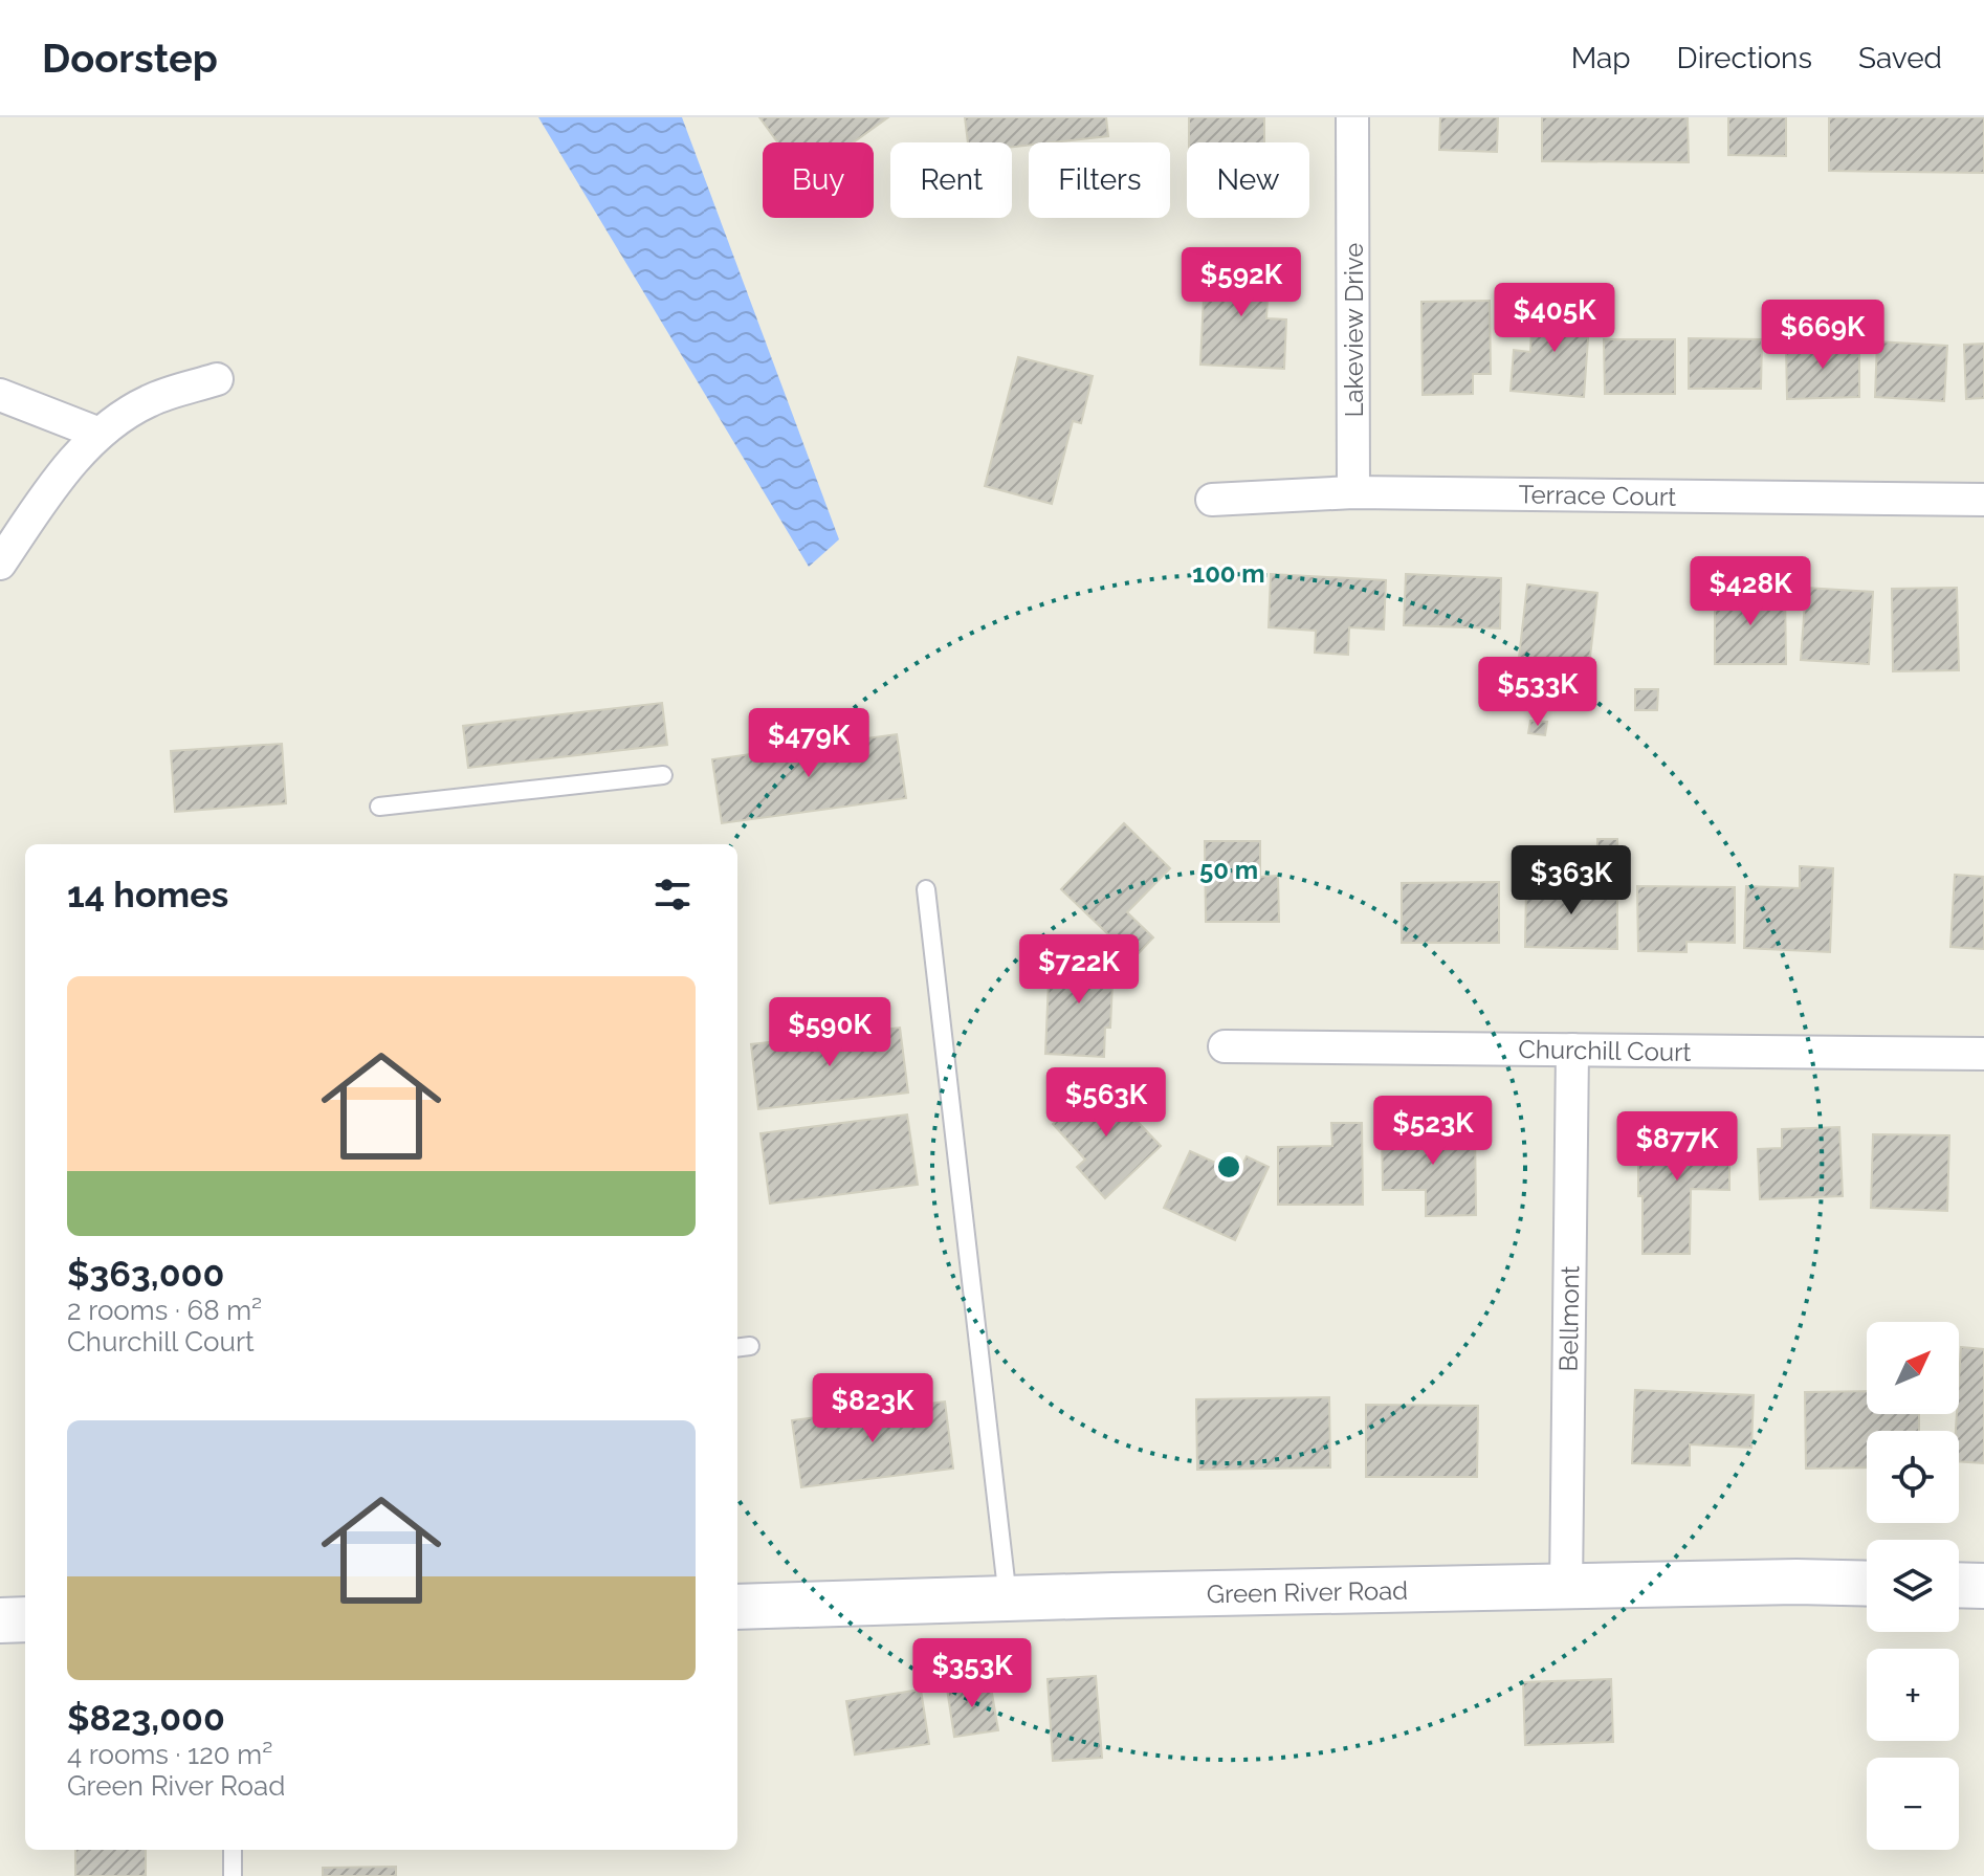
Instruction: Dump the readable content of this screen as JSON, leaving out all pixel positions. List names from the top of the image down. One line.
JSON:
{"streets":{"street":["Lakeview Drive","Terrace Court","Churchill Court","Bellmont","Green River Road"]},"crossings":[["Lakeview Drive","Terrace Court"],["Churchill Court","Bellmont"],["Bellmont","Green River Road"]],"north":"top right","page":{"header":"Doorstep","nav":["Map","Directions","Saved"],"chip":["Buy","Rent","Filters","New"],"price":["$592K","$405K","$669K","$428K","$533K","$479K","$363K","$722K","$590K","$563K","$523K","$877K","$823K","$353K"],"heading":"14 homes","list":[{"name":"$363,000","note":"2 rooms · 68 m² · Churchill Court"},{"name":"$823,000","note":"4 rooms · 120 m² · Green River Road"}],"map_buttons":["+","−"]},"rings":["100 m","50 m"]}
